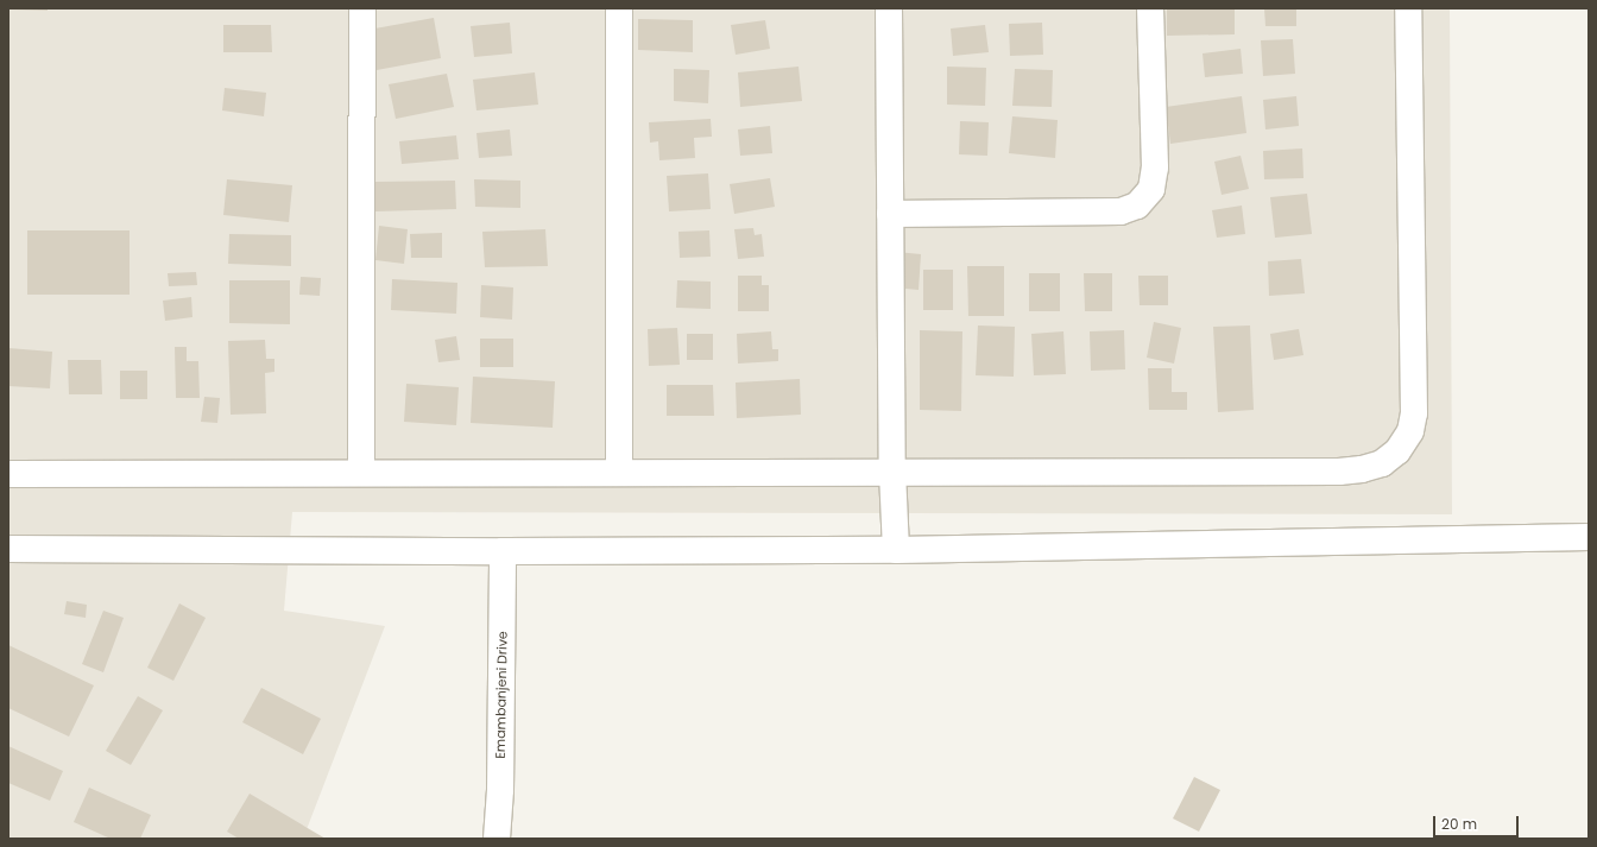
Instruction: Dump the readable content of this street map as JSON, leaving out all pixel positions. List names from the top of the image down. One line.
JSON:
{"streets":{"street":["Emambanjeni Drive"]},"scale_bar":"20 m"}
